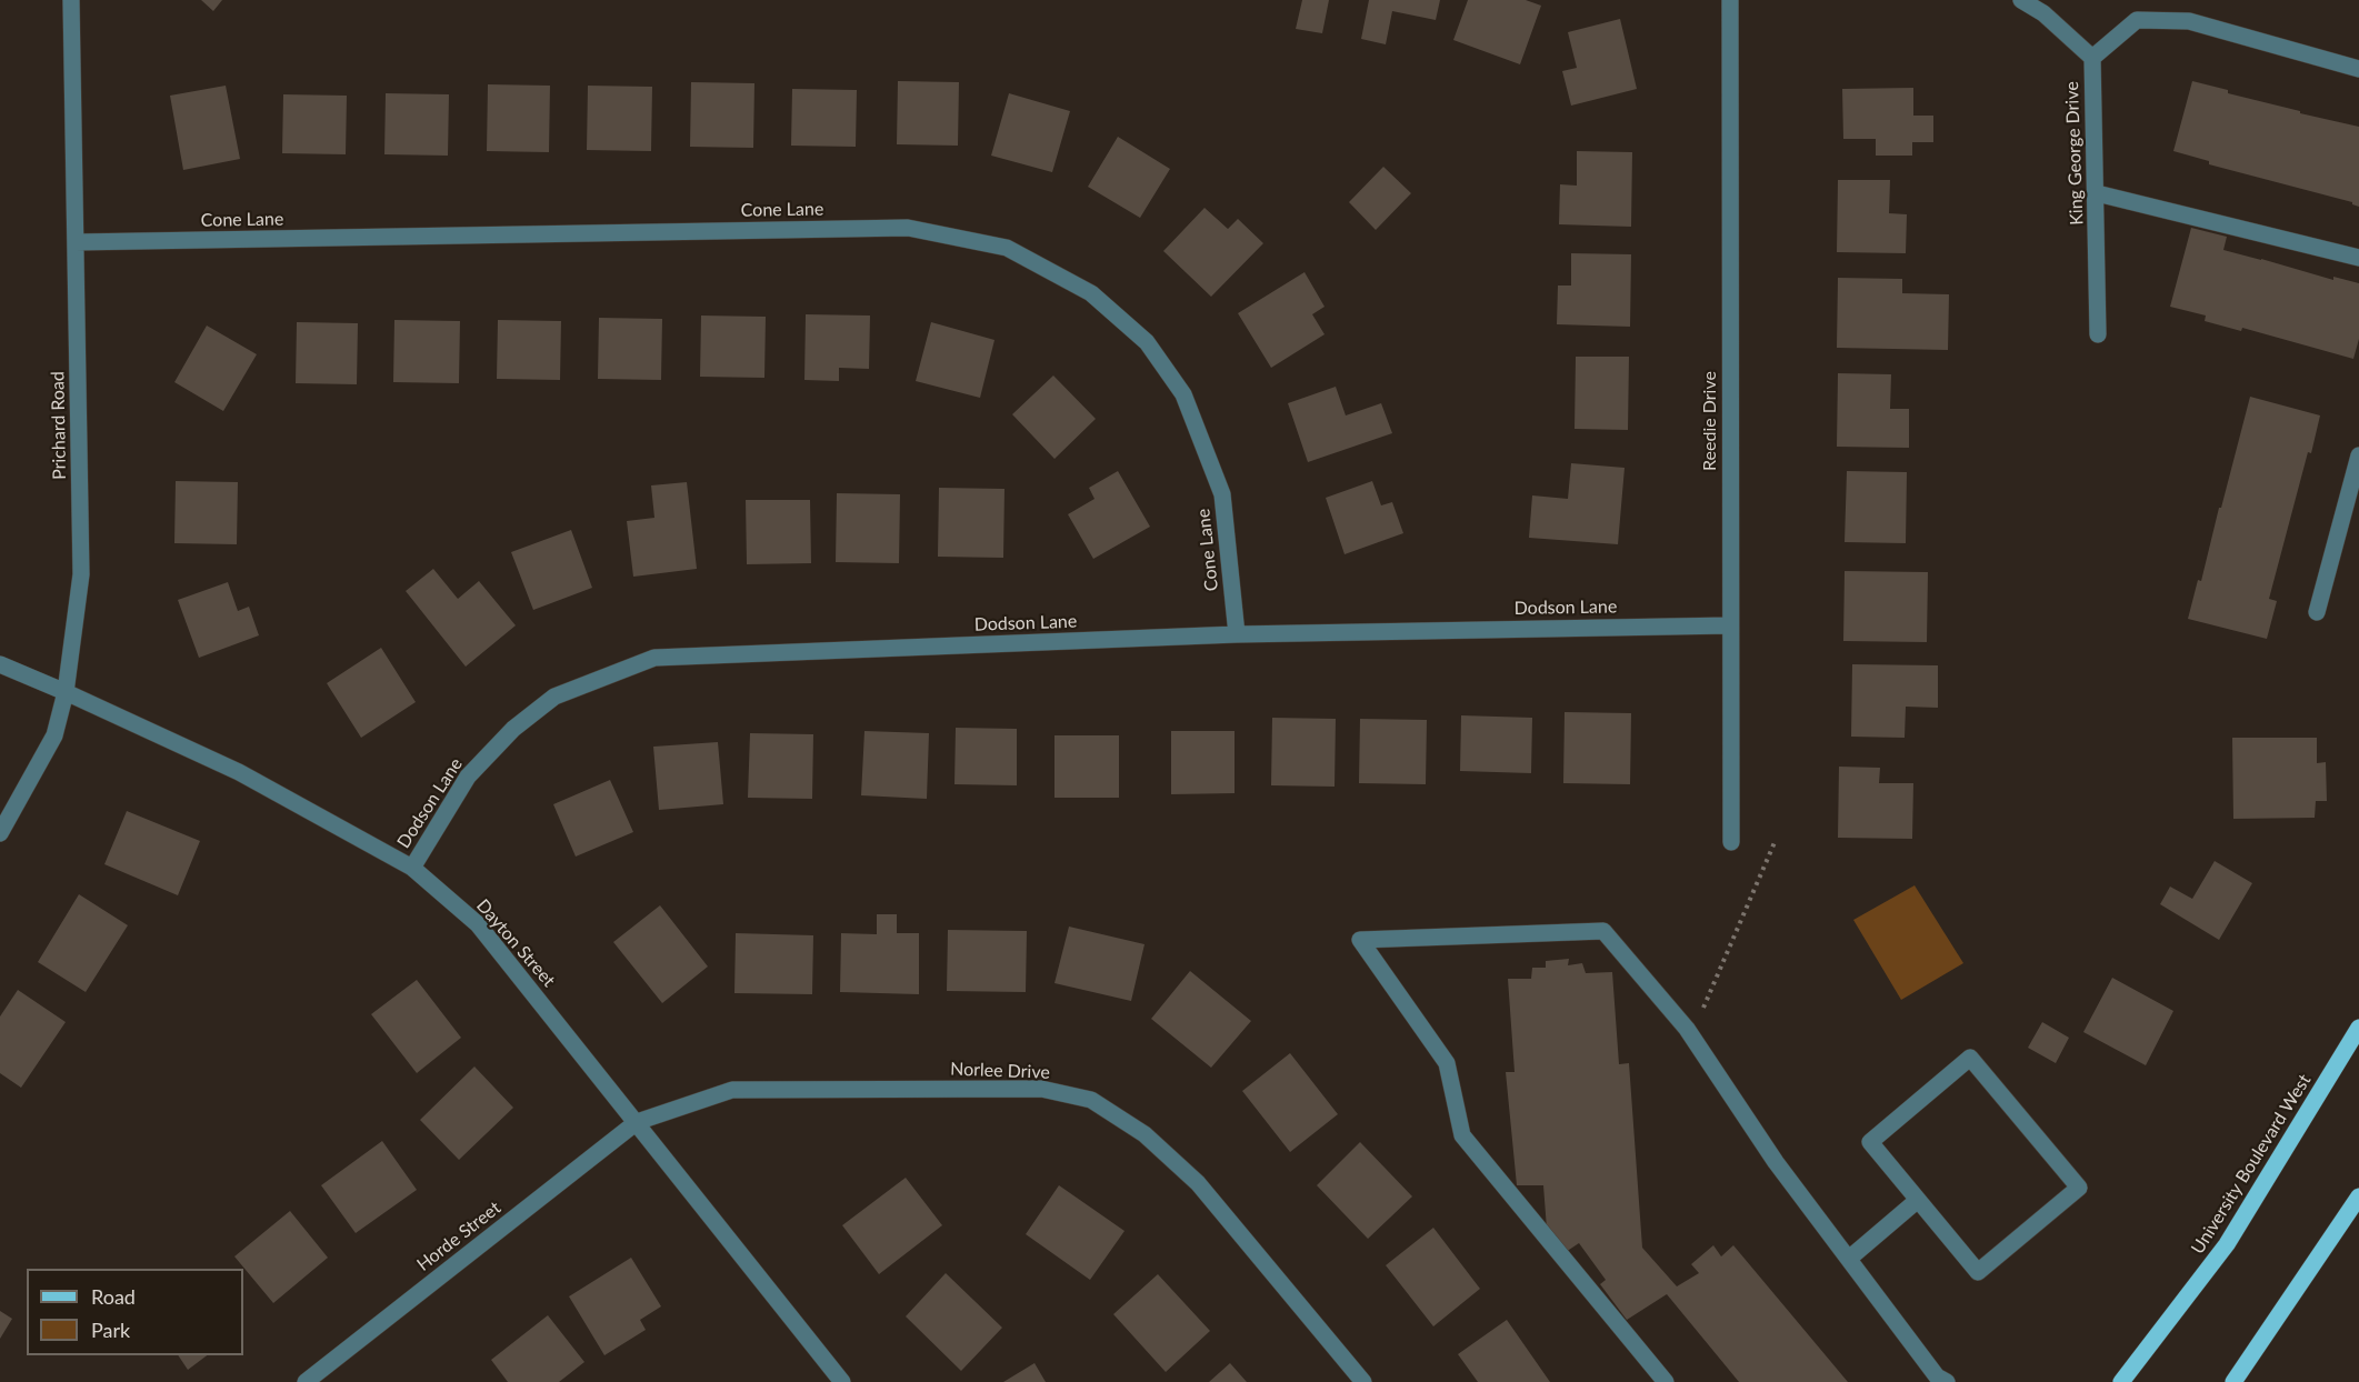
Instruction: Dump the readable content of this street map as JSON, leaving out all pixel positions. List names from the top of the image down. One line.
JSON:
{"streets":{"main road":["University Boulevard West"],"street":["King George Drive","Cone Lane","Reedie Drive","Prichard Road","Dodson Lane","Dayton Street","Norlee Drive","Horde Street"]},"crossings":[["Cone Lane","Prichard Road"],["Cone Lane","Dodson Lane"],["Reedie Drive","Dodson Lane"],["Prichard Road","Dayton Street"],["Dodson Lane","Dayton Street"],["Dayton Street","Norlee Drive"],["Dayton Street","Horde Street"],["Norlee Drive","Horde Street"]],"legend":["Road","Park"]}
